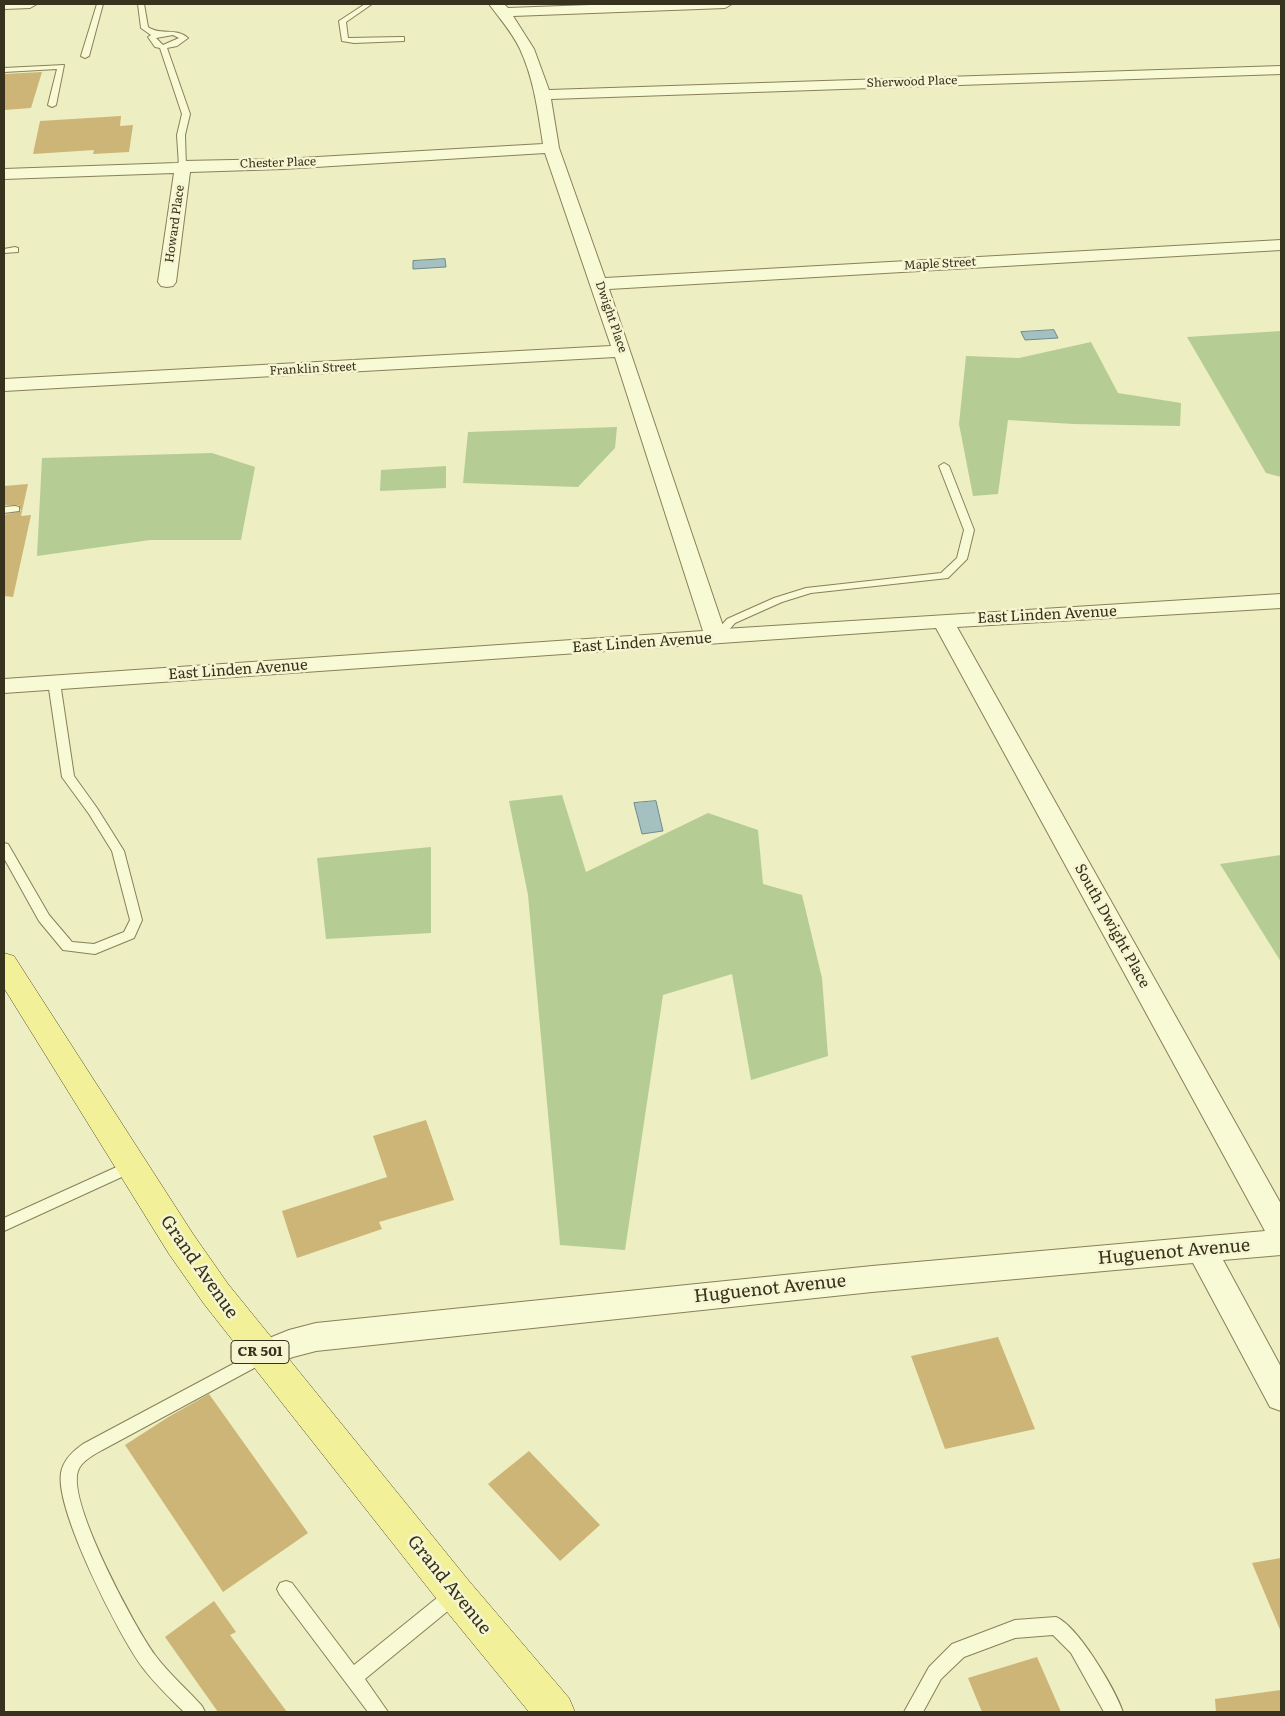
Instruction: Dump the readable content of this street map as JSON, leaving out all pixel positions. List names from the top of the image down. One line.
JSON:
{"streets":{"main road":["Grand Avenue","CR 501"],"street":["Sherwood Place","Chester Place","Howard Place","Maple Street","Dwight Place","Franklin Street","East Linden Avenue","South Dwight Place","Huguenot Avenue"]},"crossings":[["Sherwood Place","Dwight Place"],["Chester Place","Howard Place"],["Chester Place","Dwight Place"],["Maple Street","Dwight Place"],["Dwight Place","Franklin Street"],["Dwight Place","East Linden Avenue"],["East Linden Avenue","South Dwight Place"],["Huguenot Avenue","Grand Avenue"]]}
